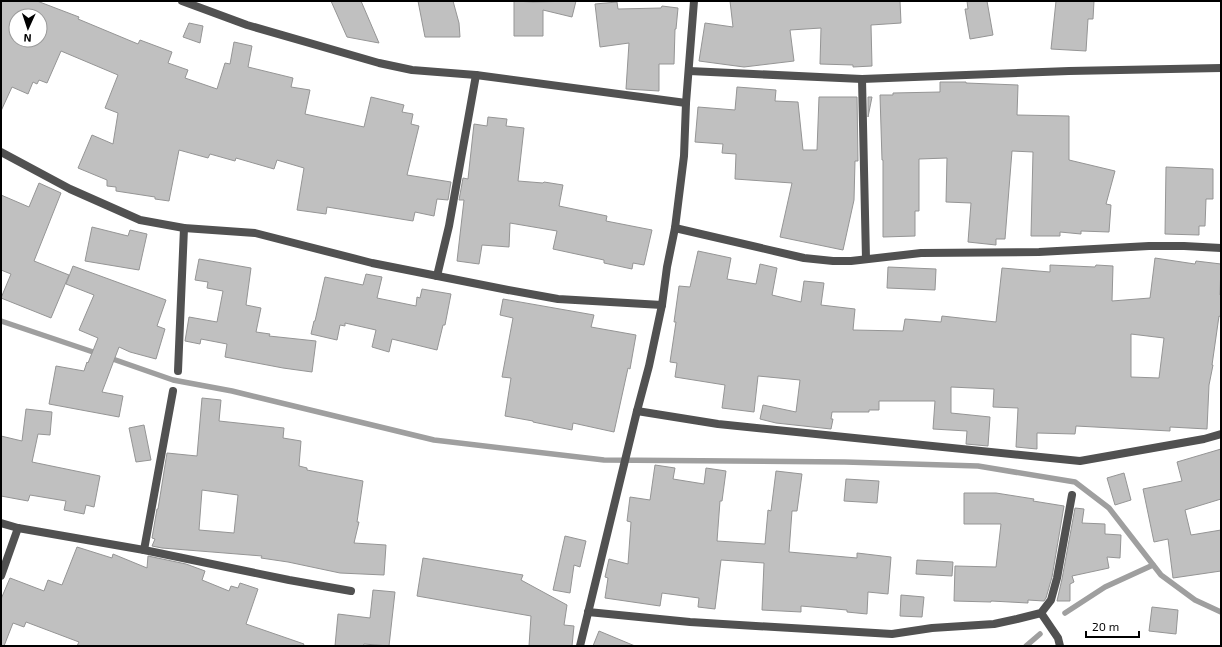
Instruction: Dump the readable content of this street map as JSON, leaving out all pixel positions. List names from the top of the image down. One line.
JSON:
{"scale_bar":"20 m","north":"bottom"}
